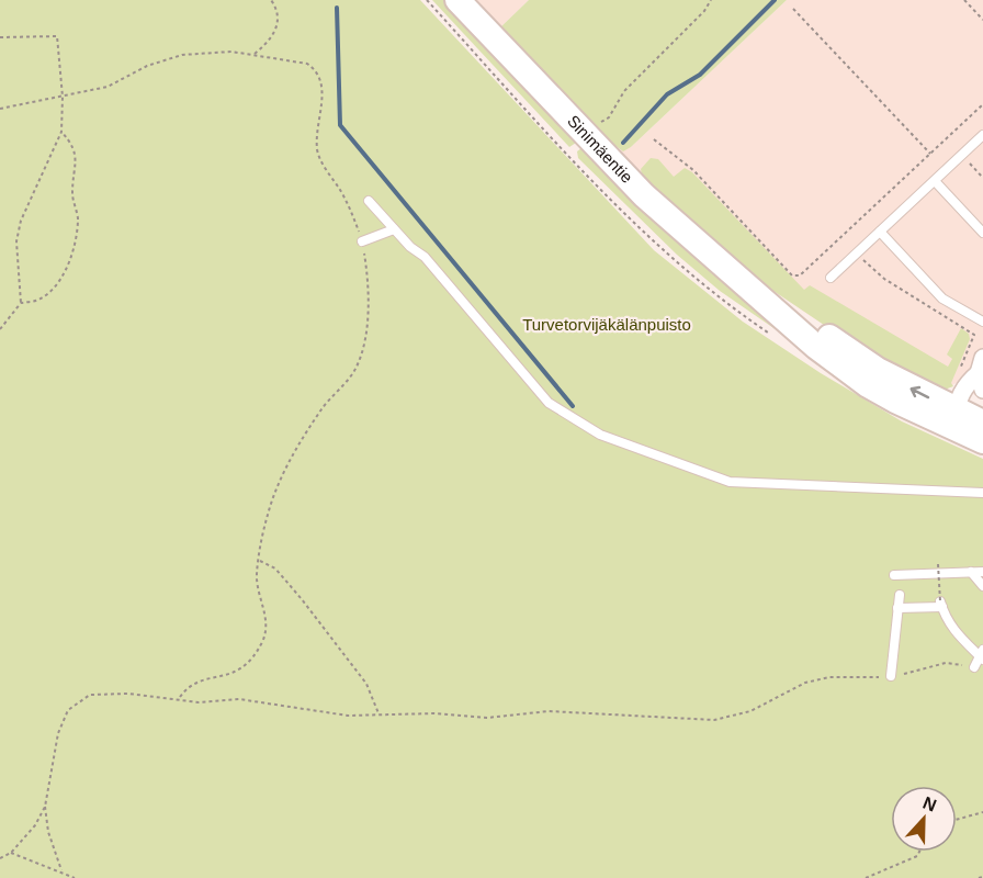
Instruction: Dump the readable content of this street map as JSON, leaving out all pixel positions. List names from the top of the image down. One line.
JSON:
{"streets":{"main road":["Sinimäentie"]},"parks":["Turvetorvijäkälänpuisto"],"north":"top"}
